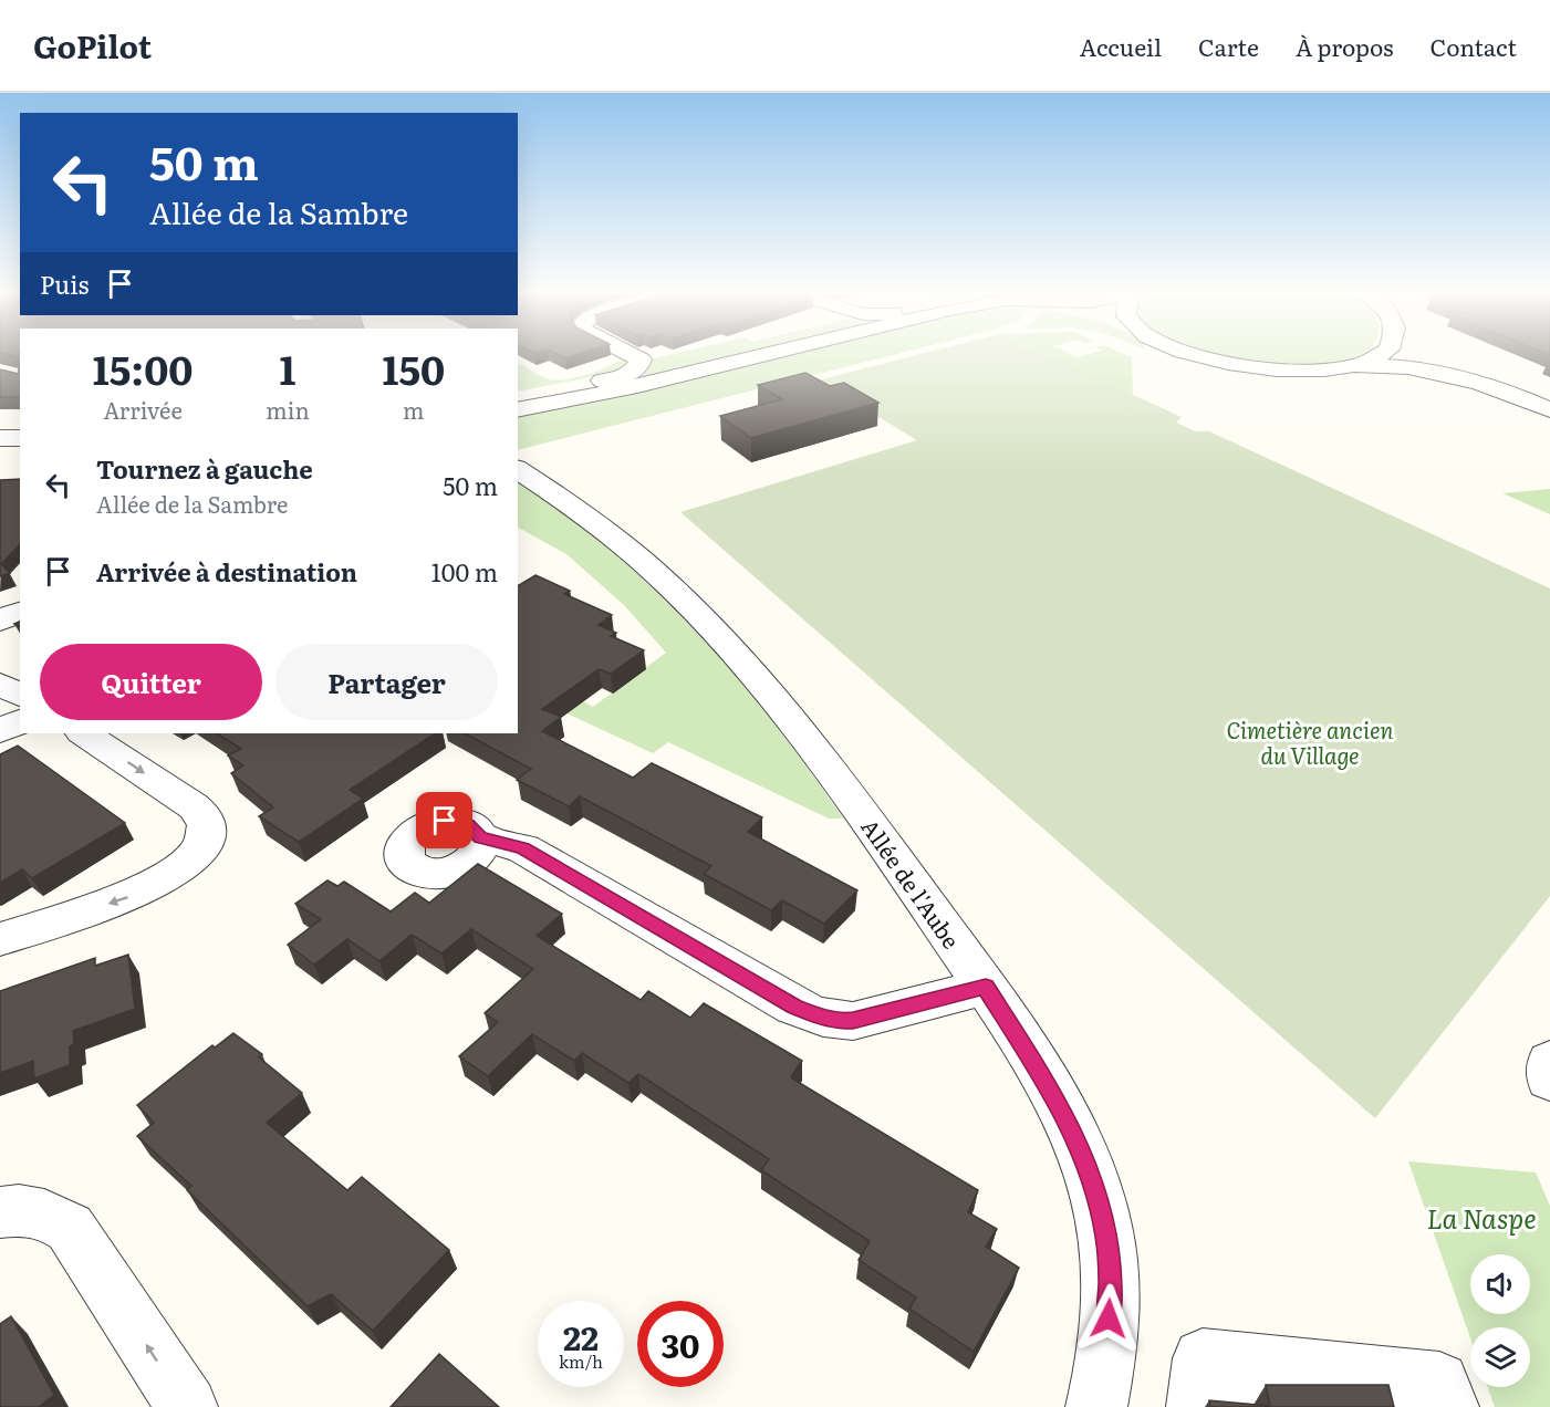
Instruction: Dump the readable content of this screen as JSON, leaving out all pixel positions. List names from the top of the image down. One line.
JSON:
{"streets":{"street":["Allée de l'Aube"]},"parks":["Cimetière ancien du Village","La Naspe"],"page":{"header":"GoPilot","nav":["Accueil","Carte","À propos","Contact"],"turn":["50 m","Allée de la Sambre"],"then":"Puis","eta":["15:00","Arrivée","1","min","150","m"],"list":[{"name":"Tournez à gauche","note":"Allée de la Sambre","value":"50 m"},{"name":"Arrivée à destination","value":"100 m"}],"buttons":["Quitter","Partager"],"speed":"22 km/h","limit":"30"}}
